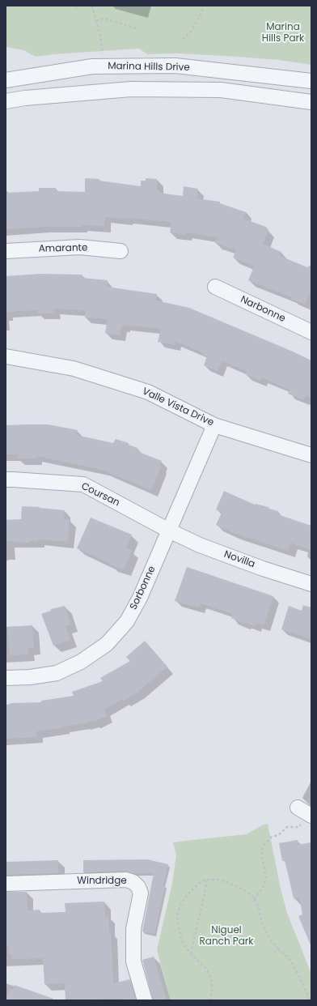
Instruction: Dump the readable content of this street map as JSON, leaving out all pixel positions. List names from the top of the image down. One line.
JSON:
{"streets":{"street":["Marina Hills Drive","Amarante","Narbonne","Valle Vista Drive","Coursan","Novilla","Sorbonne","Windridge"]},"crossings":[["Valle Vista Drive","Sorbonne"],["Coursan","Novilla"],["Coursan","Sorbonne"],["Novilla","Sorbonne"]],"parks":["Marina Hills Park","Niguel Ranch Park"]}
